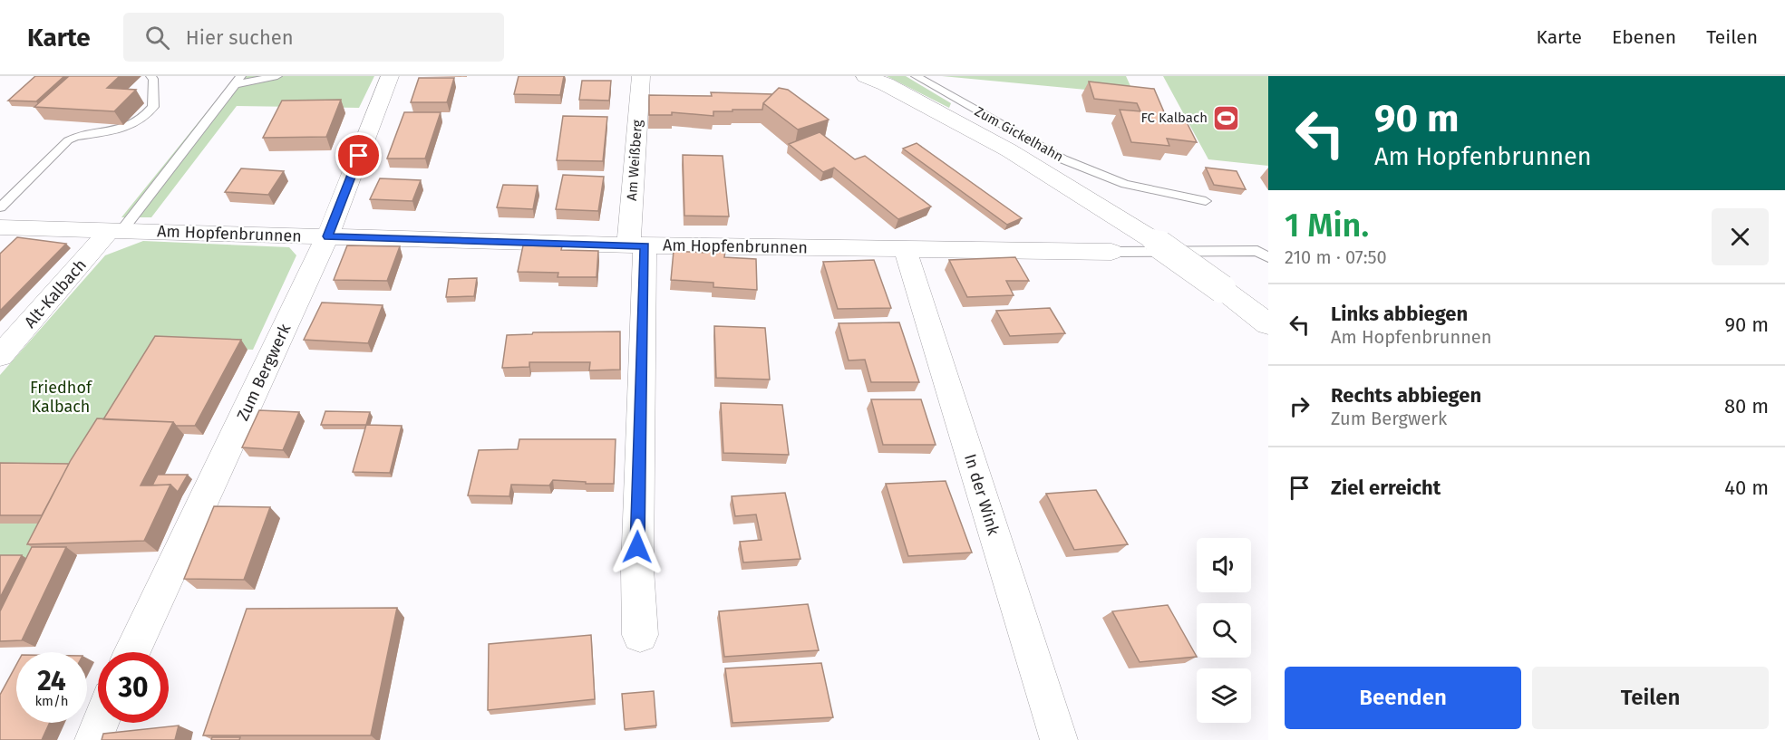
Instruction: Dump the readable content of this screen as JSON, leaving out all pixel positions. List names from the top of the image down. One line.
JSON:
{"streets":{"street":["Am Weißberg","Am Hopfenbrunnen","Alt-Kalbach","Zum Bergwerk","In der Wink"],"lane":["Zum Gickelhahn"]},"crossings":[["Am Weißberg","Am Hopfenbrunnen"],["Am Hopfenbrunnen","Alt-Kalbach"],["Am Hopfenbrunnen","Zum Bergwerk"],["Am Hopfenbrunnen","In der Wink"]],"parks":["Friedhof Kalbach"],"places":{"sports":["FC Kalbach"]},"page":{"header":"Karte","search":"Hier suchen","nav":["Karte","Ebenen","Teilen"],"turn":["90 m","Am Hopfenbrunnen"],"heading":["1 Min.","210 m · 07:50"],"list":[{"name":"Links abbiegen","note":"Am Hopfenbrunnen","value":"90 m"},{"name":"Rechts abbiegen","note":"Zum Bergwerk","value":"80 m"},{"name":"Ziel erreicht","value":"40 m"}],"speed":"24 km/h","limit":"30","buttons":["Beenden","Teilen"]}}
